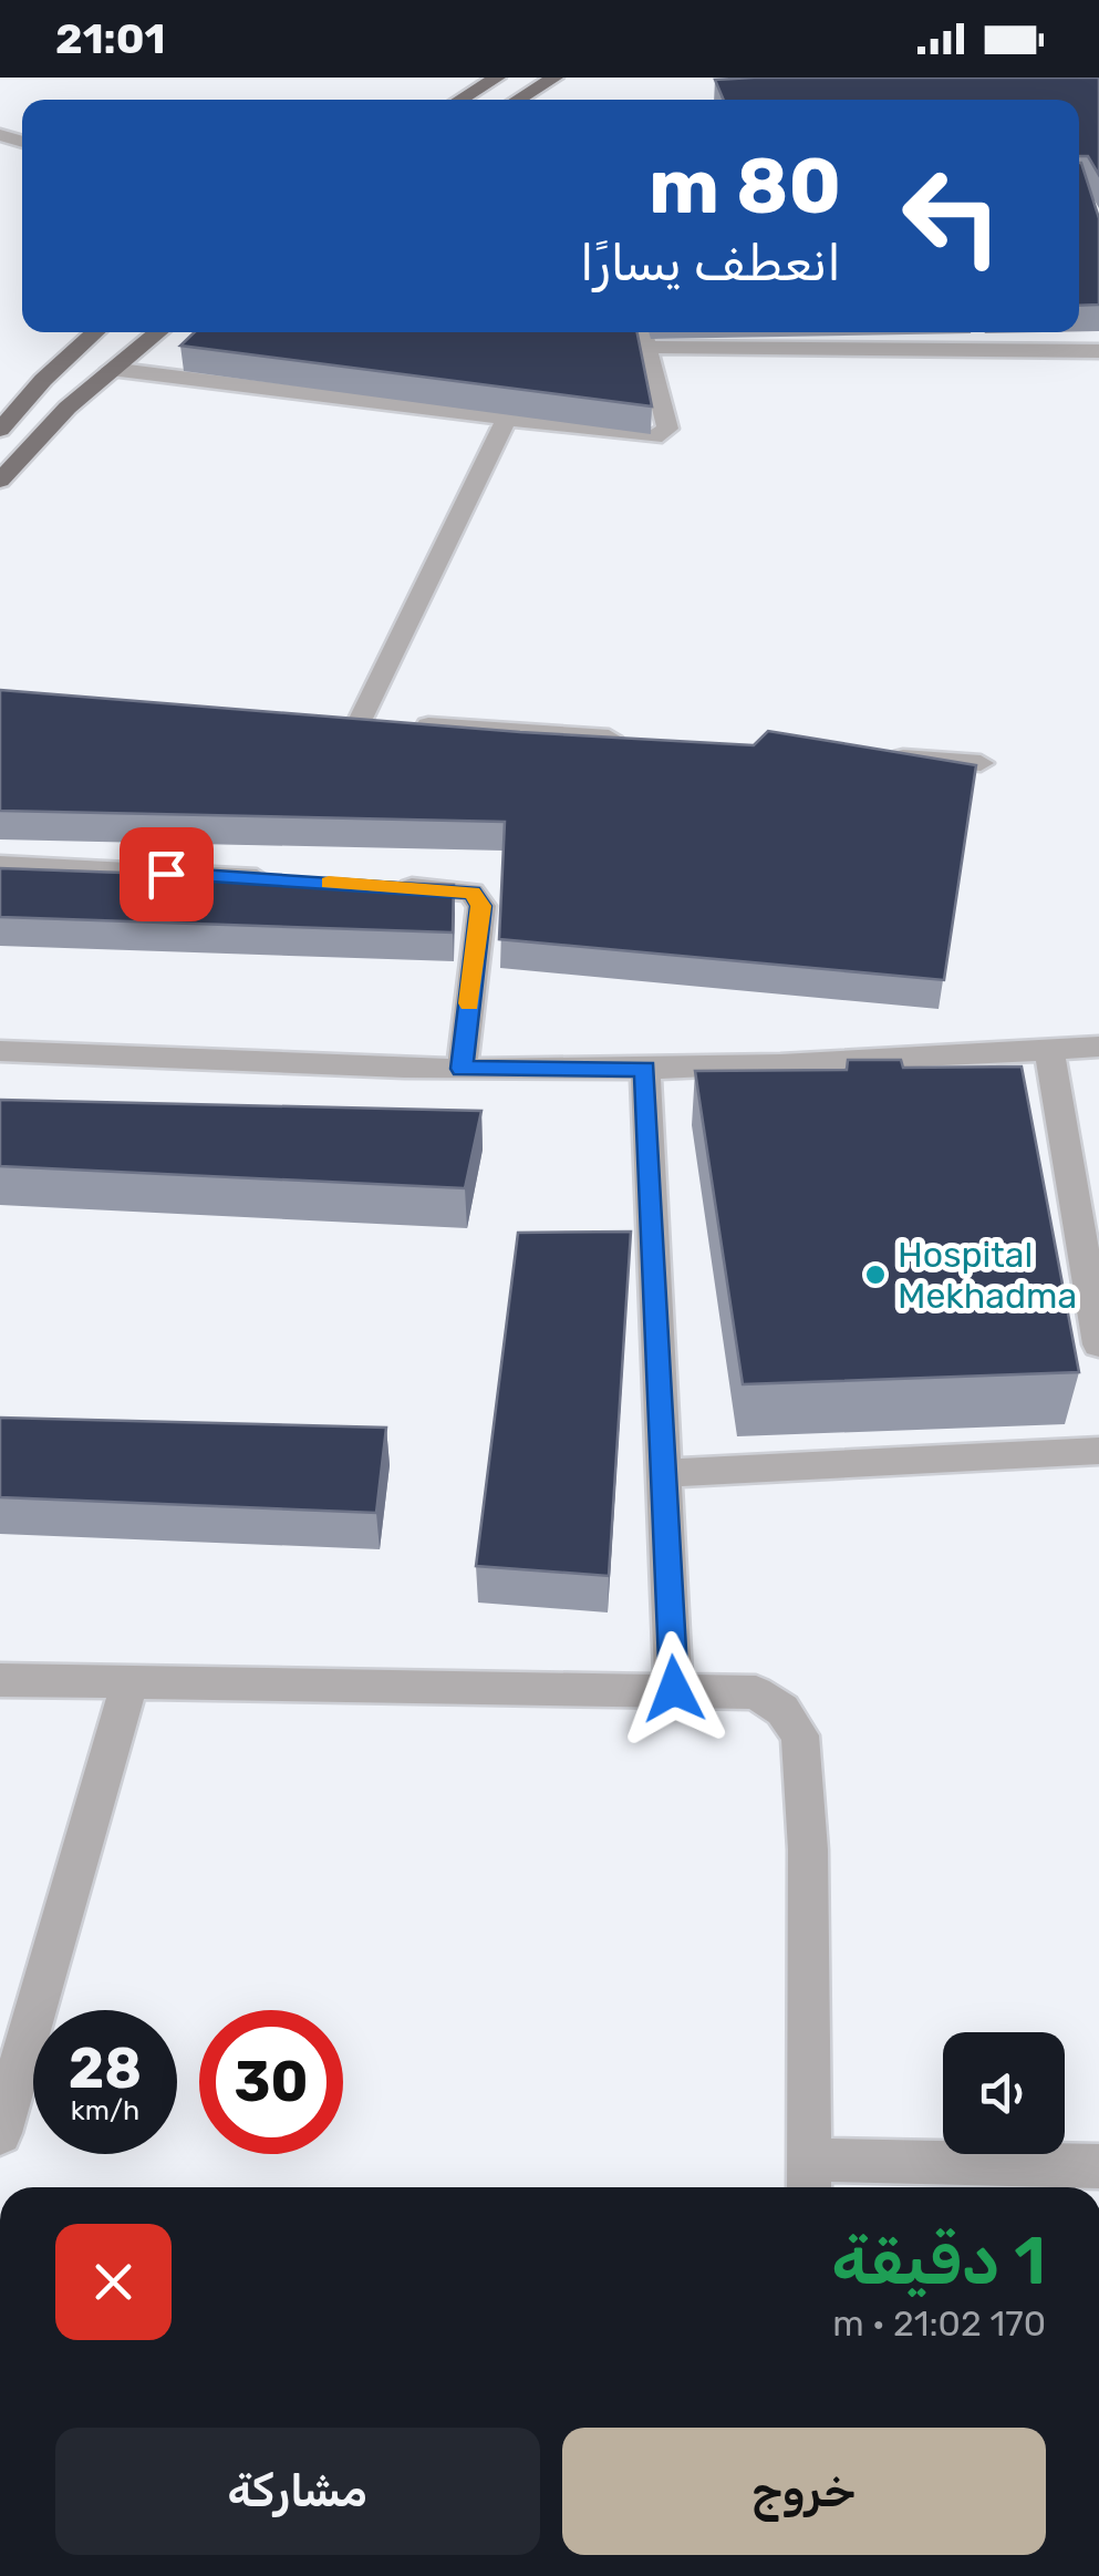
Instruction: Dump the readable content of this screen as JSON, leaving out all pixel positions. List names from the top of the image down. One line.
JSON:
{"places":["Hospital Mekhadma"],"page":{"status":"21:01","turn":["80 m","انعطف يسارًا"],"speed":"28 km/h","limit":"30","heading":["1 دقيقة","170 m · 21:02"],"buttons":["خروج","مشاركة"]}}
